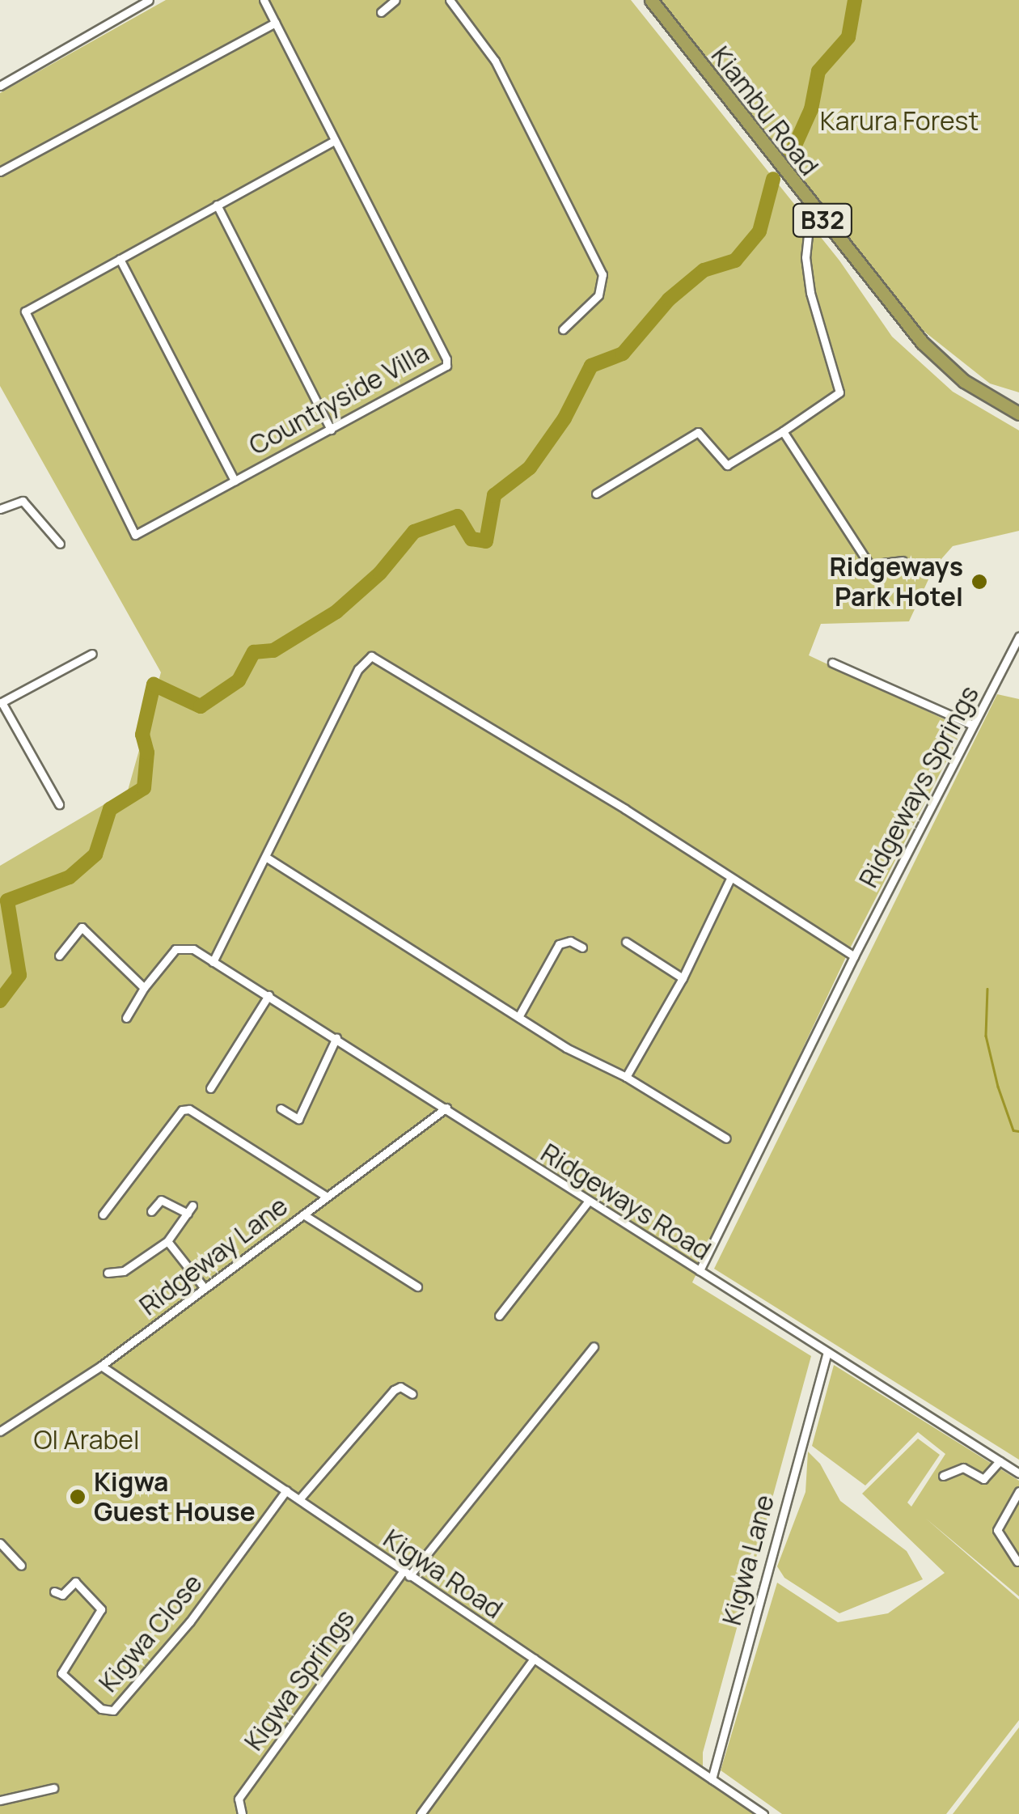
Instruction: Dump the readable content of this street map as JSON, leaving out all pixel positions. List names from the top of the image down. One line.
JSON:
{"streets":{"highway":["Kiambu Road","B32"],"street":["Countryside Villa","Ridgeways Springs","Ridgeways Road","Ridgeway Lane","Kigwa Lane","Kigwa Road","Kigwa Close","Kigwa Springs"]},"crossings":[["Ridgeways Springs","Ridgeways Road"],["Ridgeways Road","Ridgeway Lane"],["Ridgeways Road","Kigwa Lane"],["Ridgeway Lane","Kigwa Road"],["Kigwa Lane","Kigwa Road"],["Kigwa Road","Kigwa Close"],["Kigwa Road","Kigwa Springs"]],"parks":["Karura Forest","Ol Arabel"],"places":["Ridgeways Park Hotel","Kigwa Guest House"]}
